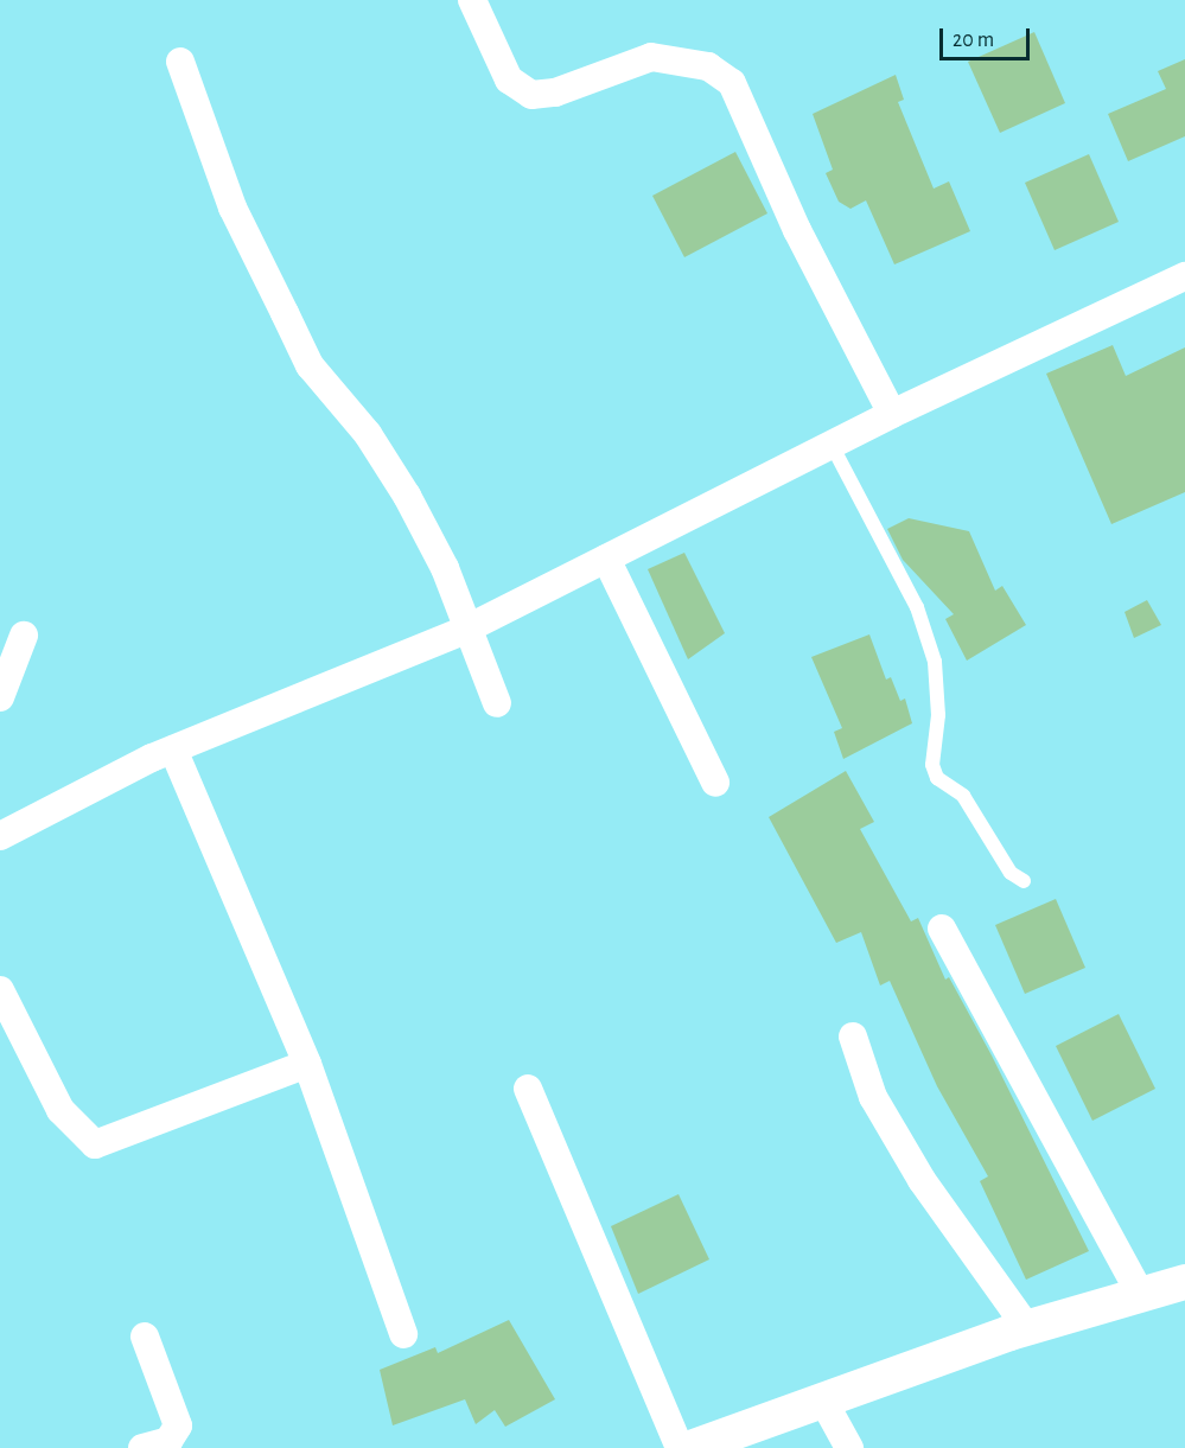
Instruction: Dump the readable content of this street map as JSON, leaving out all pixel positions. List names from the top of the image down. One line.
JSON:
{"scale_bar":"20 m"}
